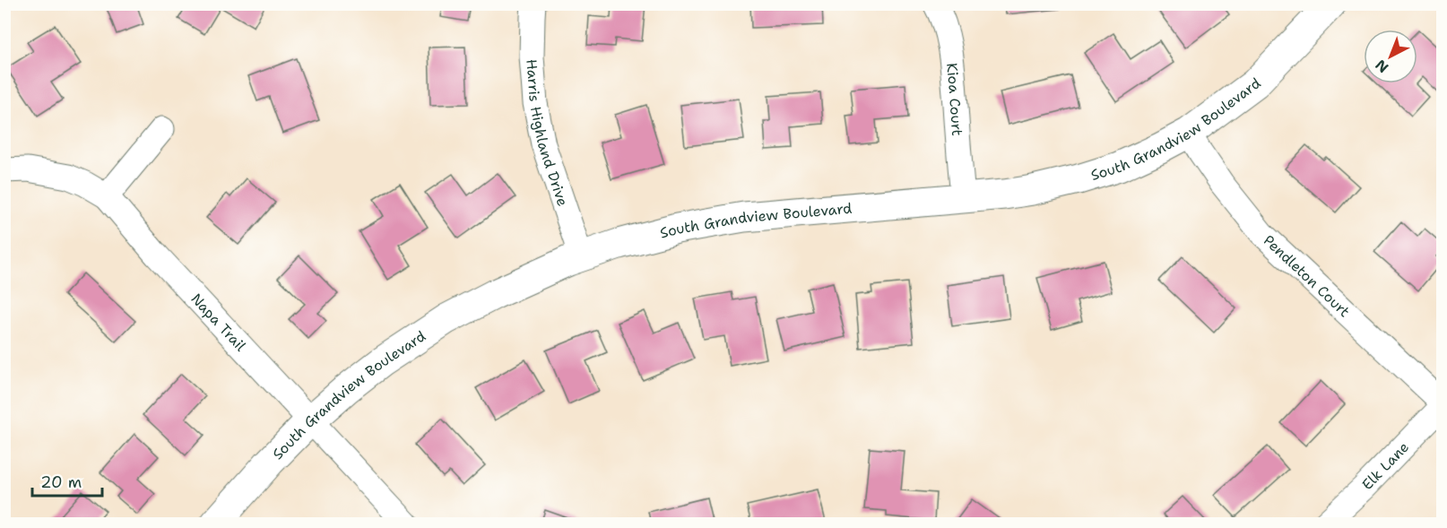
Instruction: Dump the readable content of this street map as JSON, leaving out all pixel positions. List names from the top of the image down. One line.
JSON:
{"streets":{"street":["Kioa Court","South Grandview Boulevard","Harris Highland Drive","Pendleton Court","Napa Trail","Elk Lane"]},"crossings":[["Kioa Court","South Grandview Boulevard"],["South Grandview Boulevard","Harris Highland Drive"],["South Grandview Boulevard","Pendleton Court"],["South Grandview Boulevard","Napa Trail"],["Pendleton Court","Elk Lane"]],"scale_bar":"20 m","north":"bottom left"}
